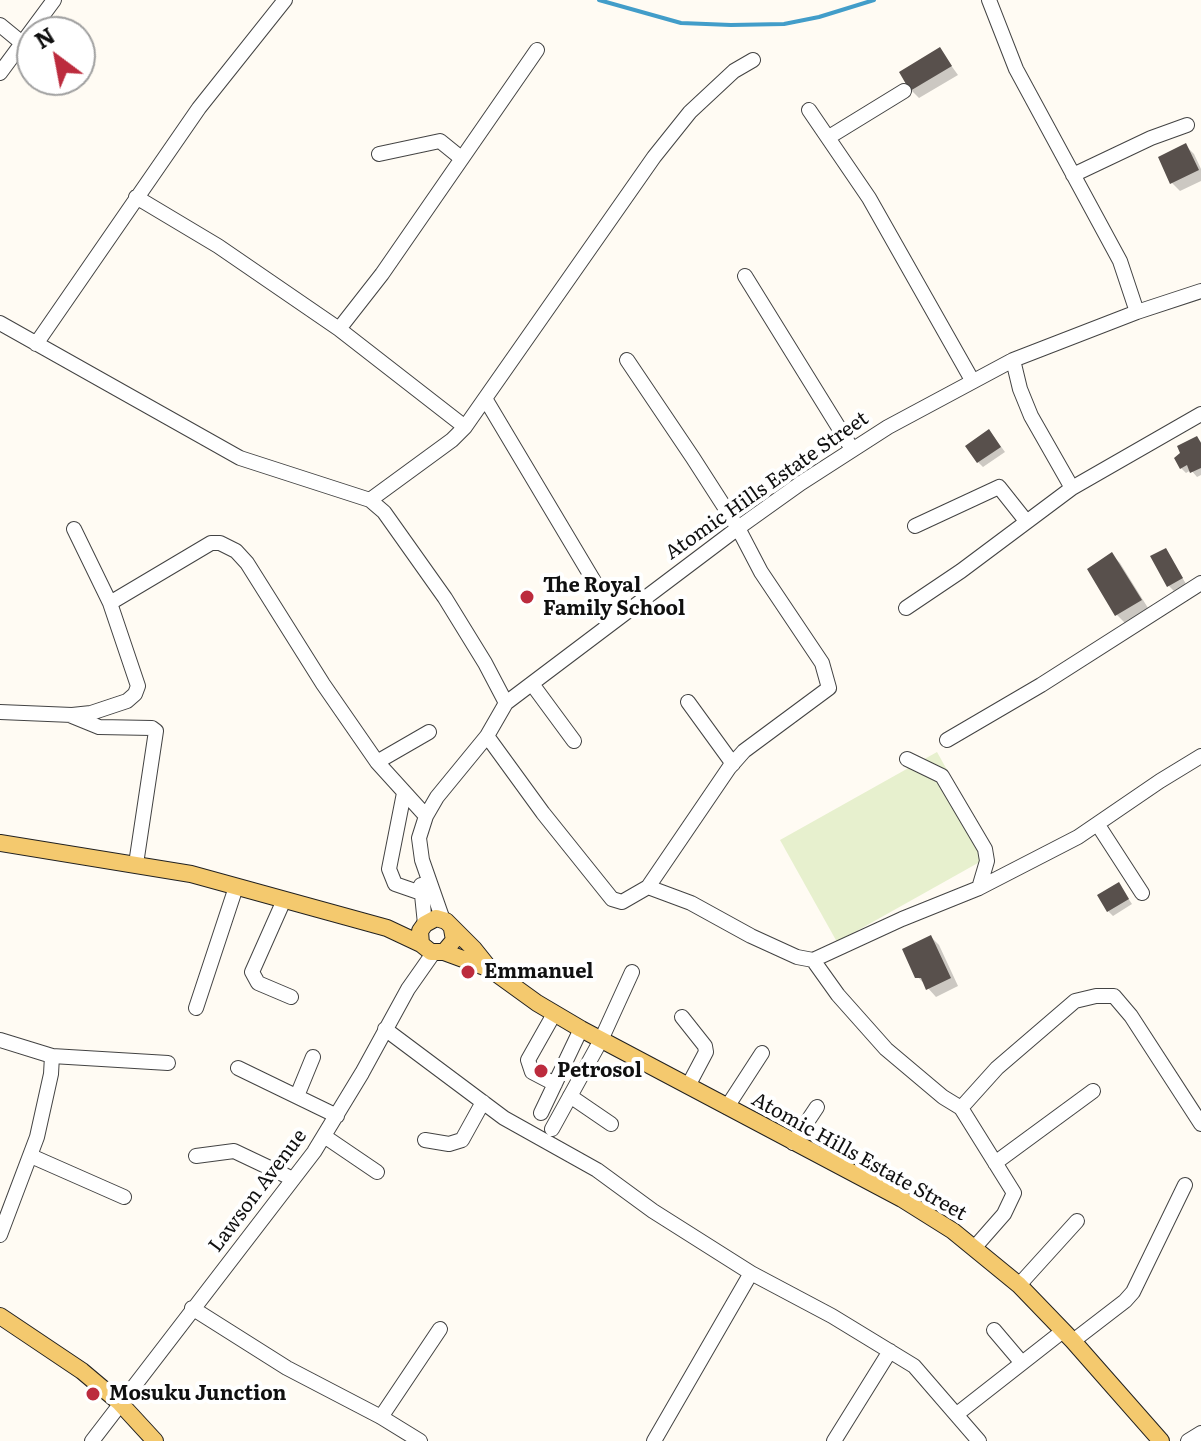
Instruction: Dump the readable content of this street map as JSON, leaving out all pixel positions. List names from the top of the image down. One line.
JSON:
{"streets":{"main road":["Atomic Hills Estate Street"],"street":["Lawson Avenue"]},"crossings":[["Atomic Hills Estate Street","Lawson Avenue"]],"places":["The Royal Family School","Emmanuel","Petrosol","Mosuku Junction"],"north":"top left"}
